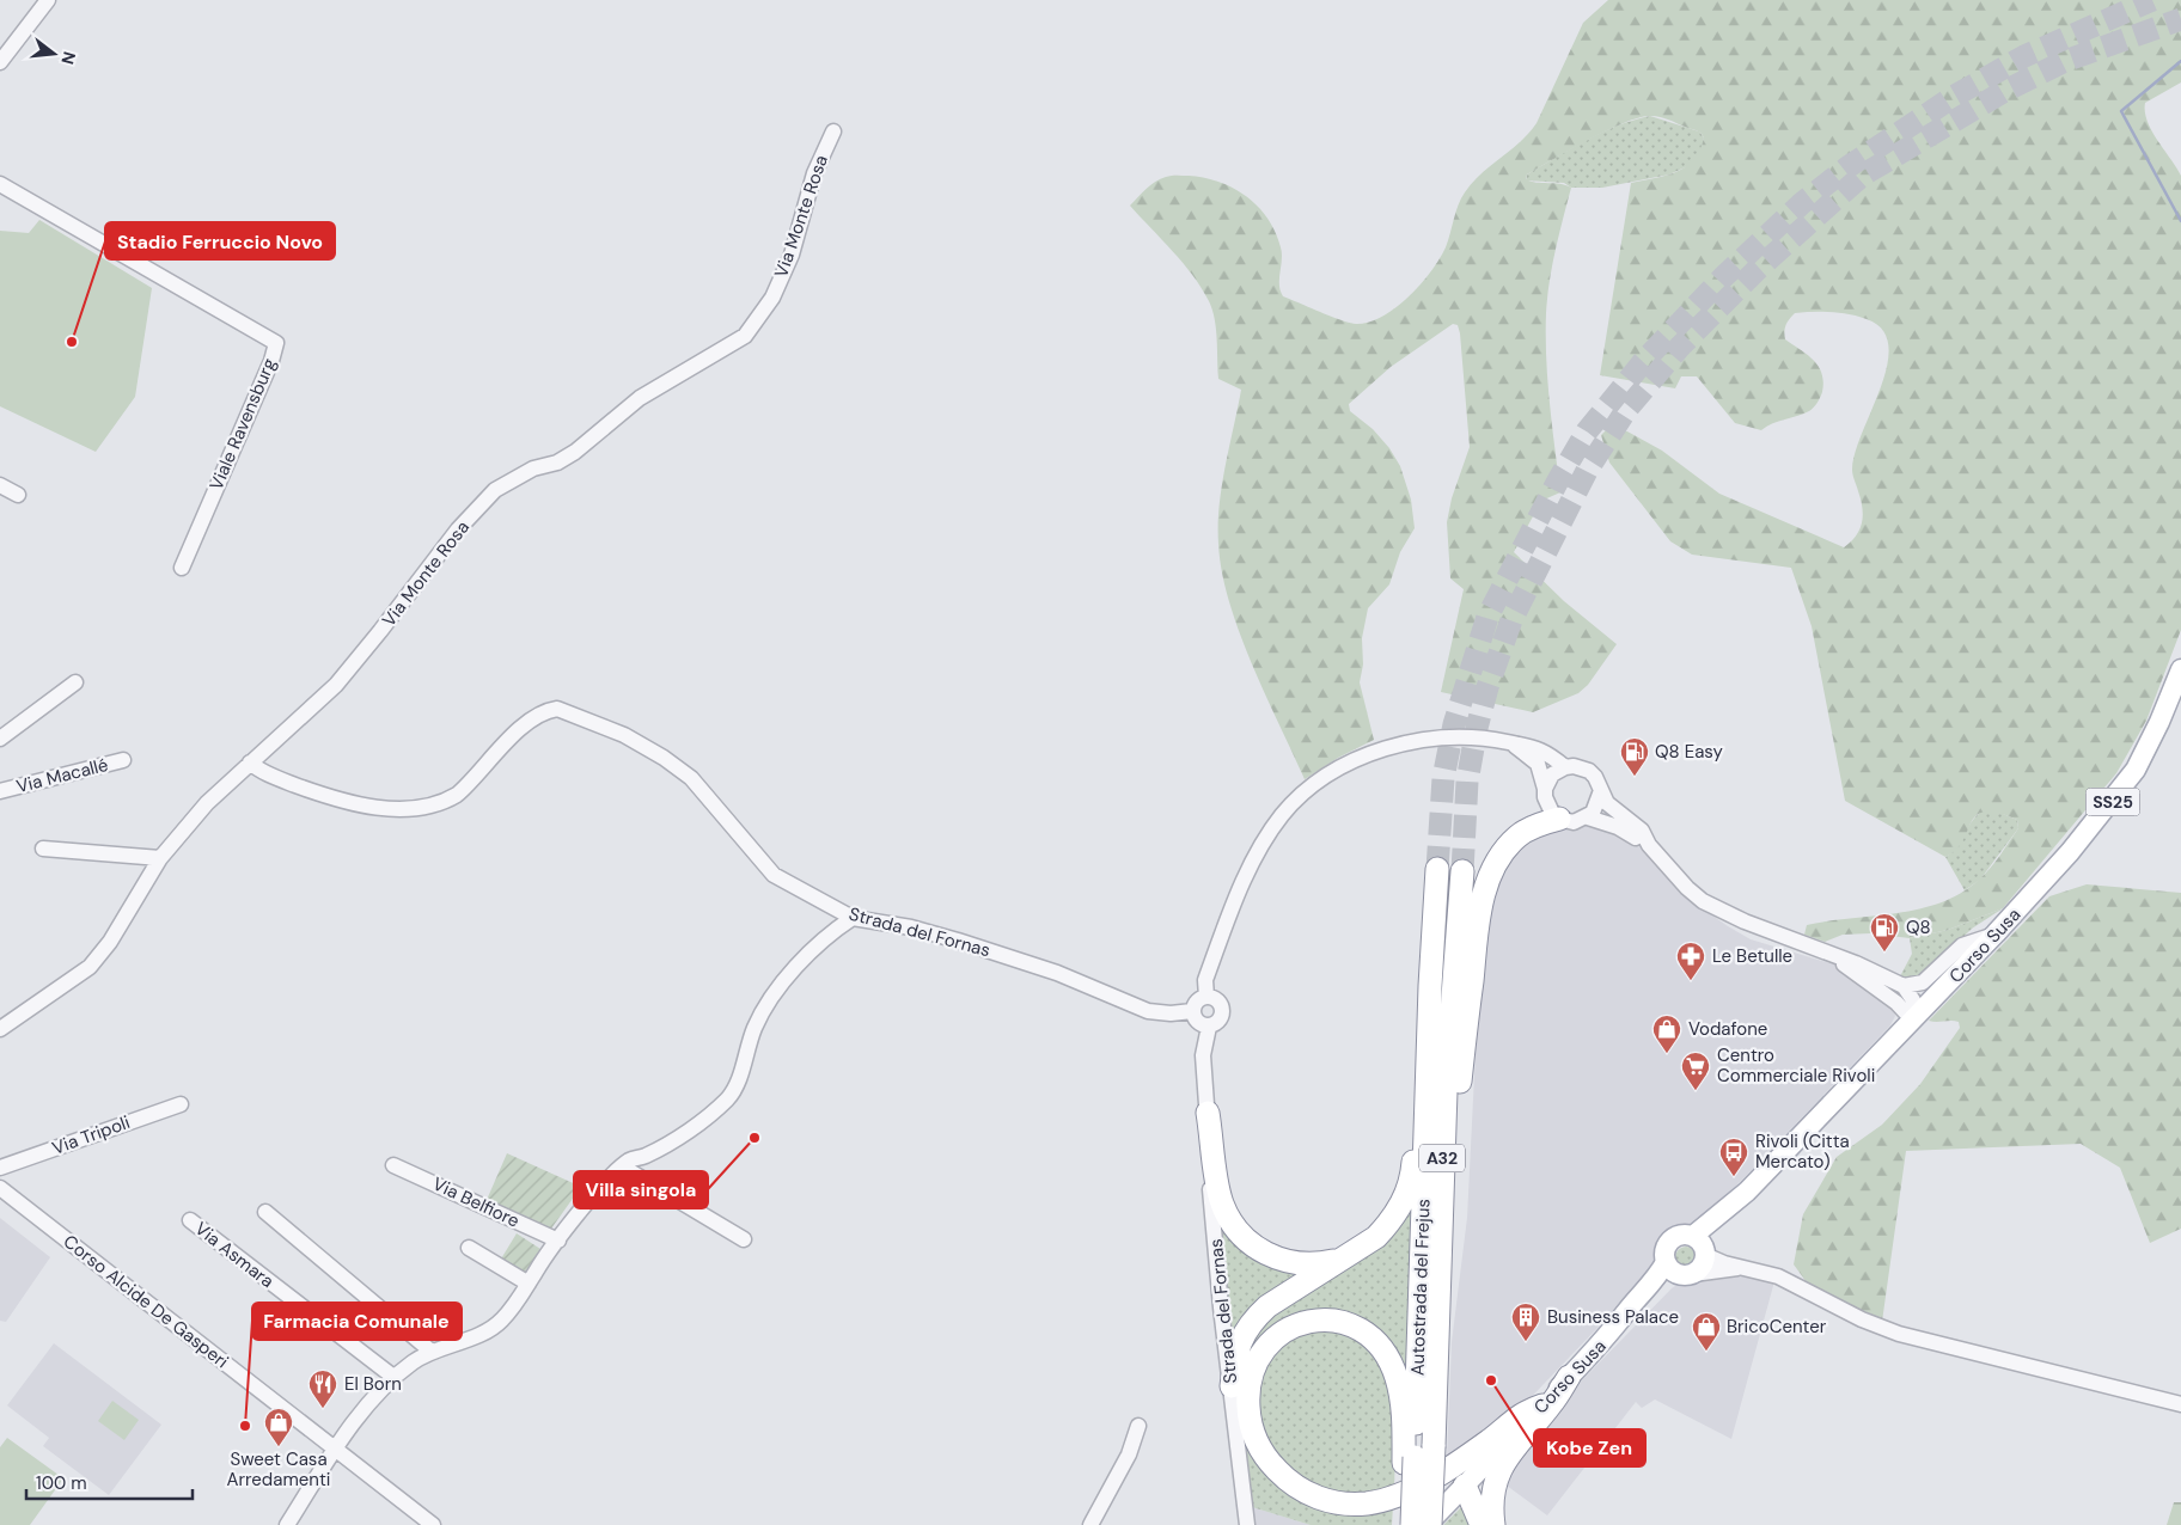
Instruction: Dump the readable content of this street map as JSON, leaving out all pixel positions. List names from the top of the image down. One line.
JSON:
{"streets":{"highway":["A32","Autostrada del Frejus"],"main road":["SS25","Corso Susa"],"street":["Via Monte Rosa","Viale Ravensburg","Via Macallé","Strada del Fornas","Via Tripoli","Via Belfiore","Via Asmara","Corso Alcide De Gasperi"]},"crossings":[["Via Monte Rosa","Strada del Fornas"],["SS25","Corso Susa"],["Corso Susa","Autostrada del Frejus"]],"places":{"other":["Stadio Ferruccio Novo","Villa singola","Kobe Zen","Farmacia Comunale"],"fuel station":["Q8 Easy","Q8"],"pharmacy":["Le Betulle"],"shop":["Vodafone","BricoCenter","Sweet Casa Arredamenti"],"supermarket":["Centro Commerciale Rivoli"],"bus stop":["Rivoli (Citta Mercato)"],"building":["Business Palace"],"restaurant":["El Born"]},"scale_bar":"100 m","north":"right"}
